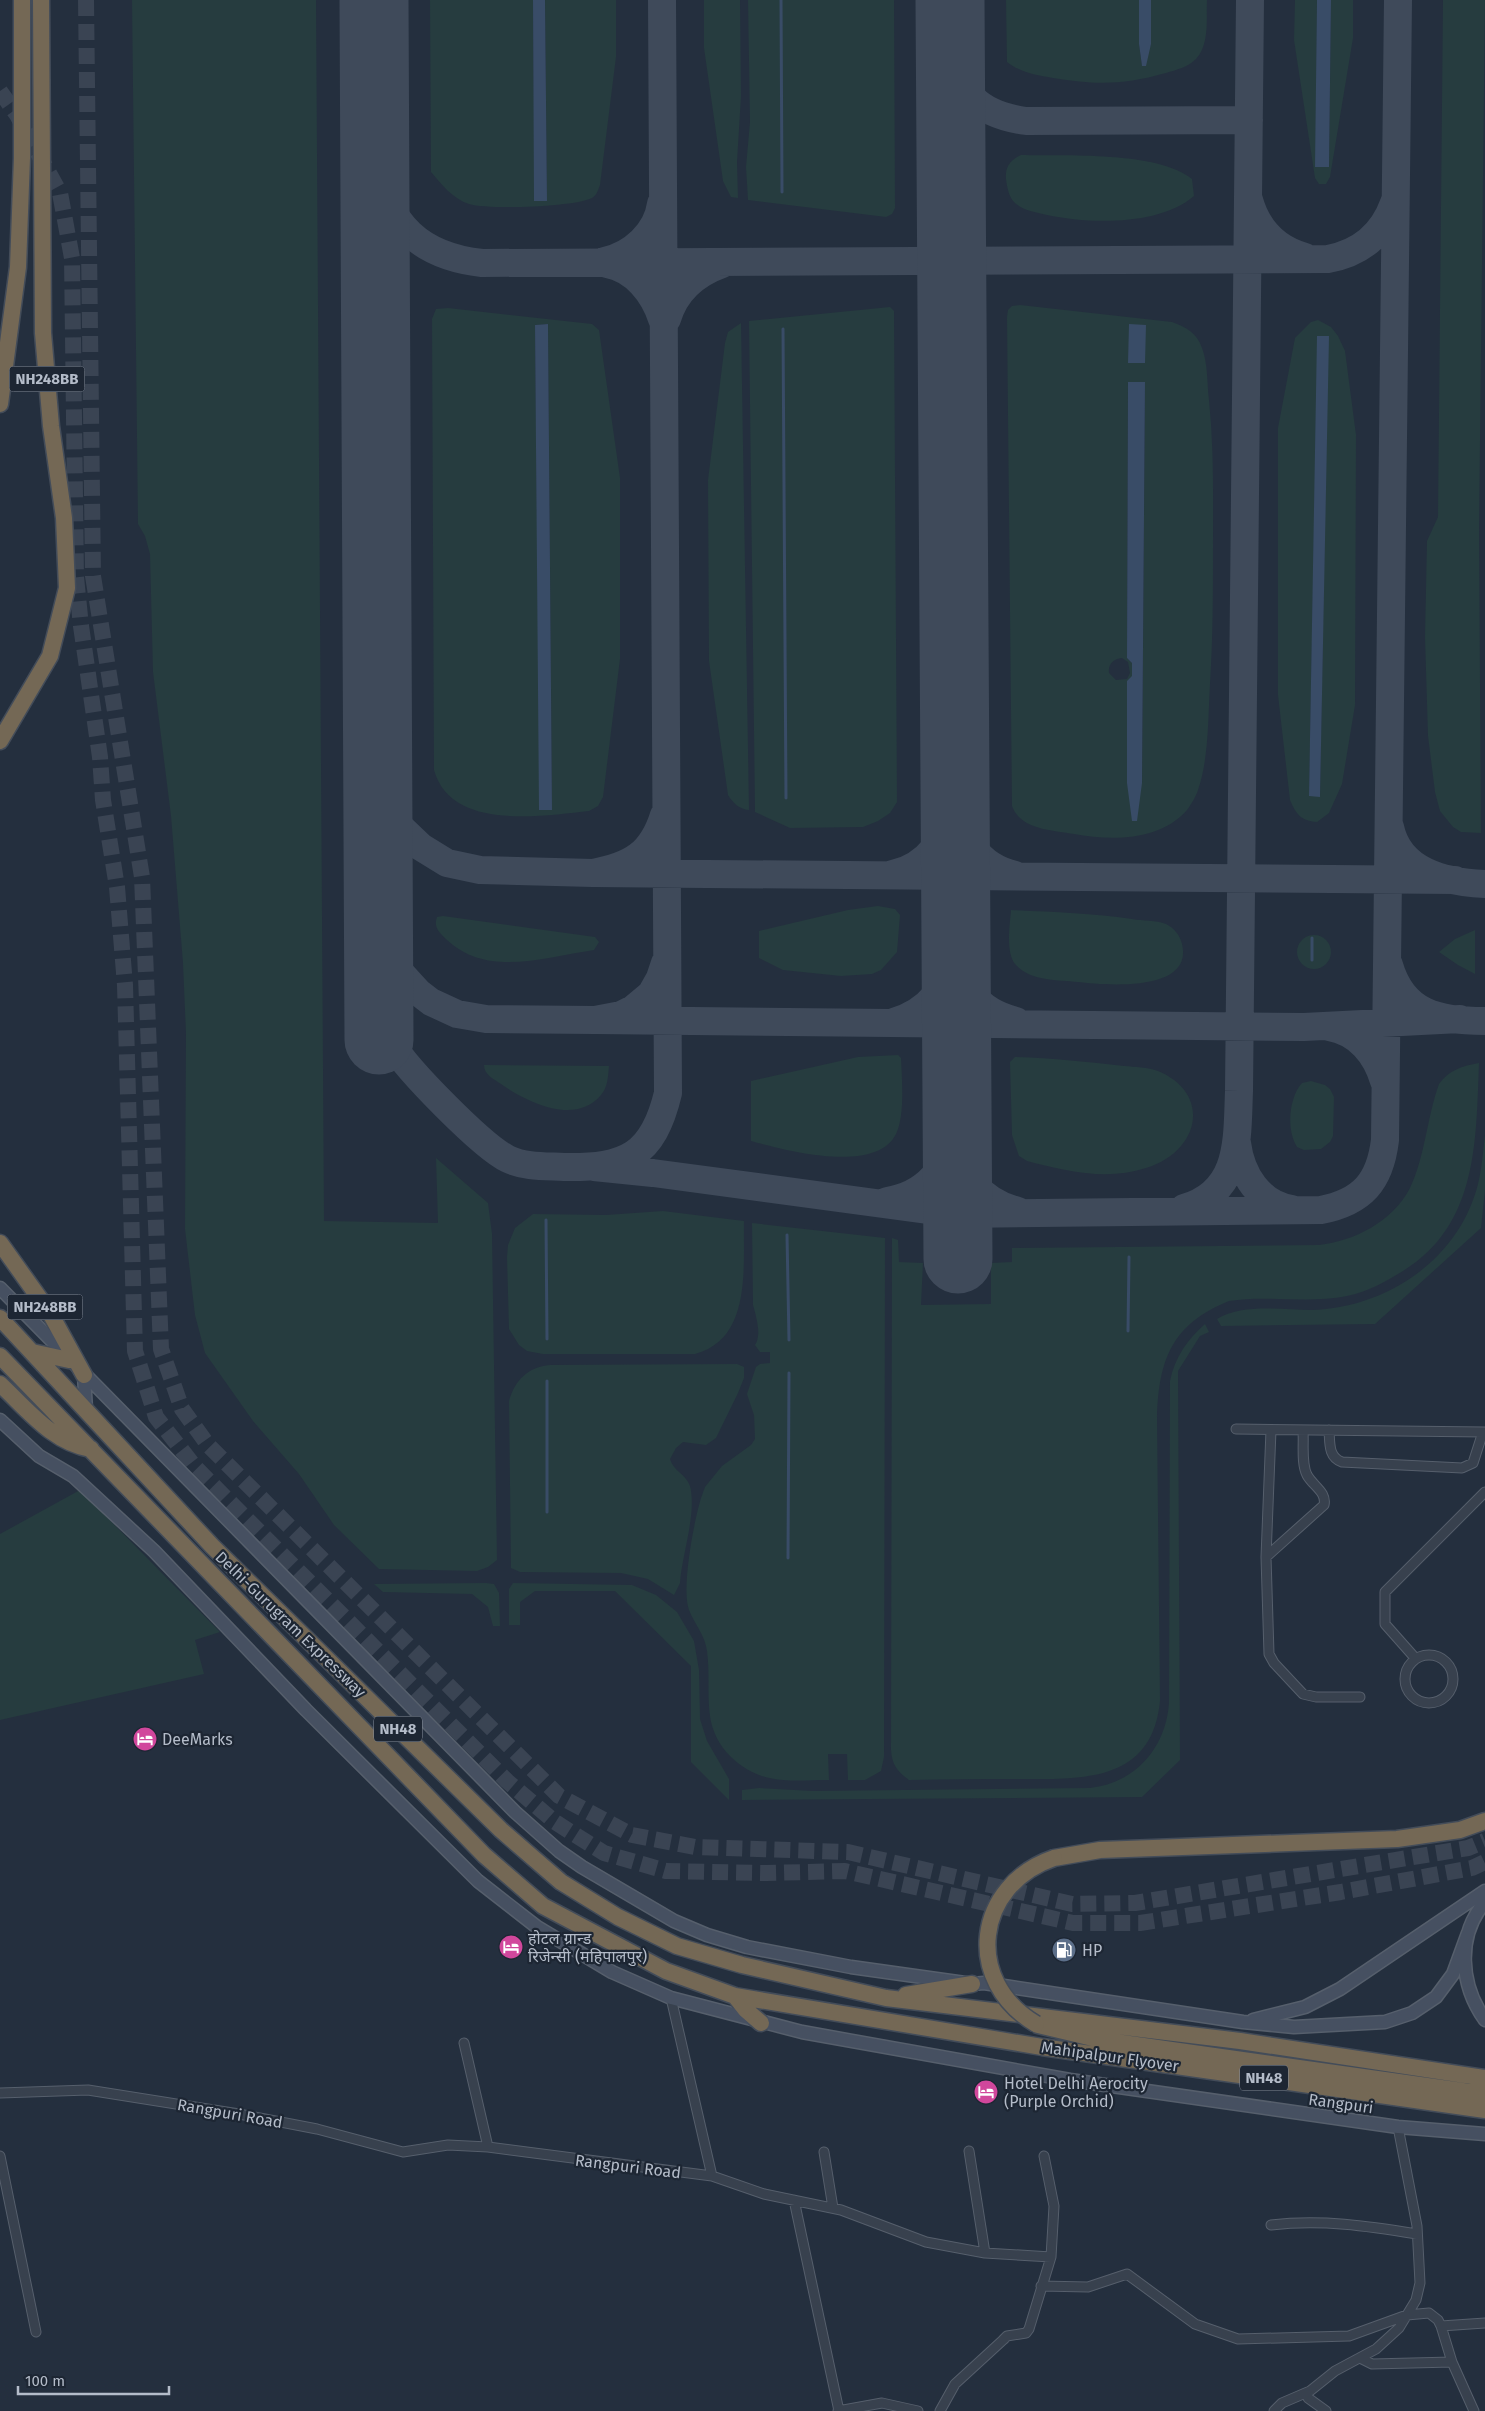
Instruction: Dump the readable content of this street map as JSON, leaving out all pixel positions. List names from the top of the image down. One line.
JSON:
{"streets":{"highway":["NH248BB","Delhi-Gurugram Expressway","NH48","Mahipalpur Flyover"],"main road":["Rangpuri"],"street":["Rangpuri Road"]},"crossings":[["Delhi-Gurugram Expressway","Mahipalpur Flyover"]],"places":{"hotel":["DeeMarks","होटल ग्रान्ड रिजेन्सी (महिपालपुर)","Hotel Delhi Aerocity (Purple Orchid)"],"fuel station":["HP"]},"scale_bar":"100 m"}
